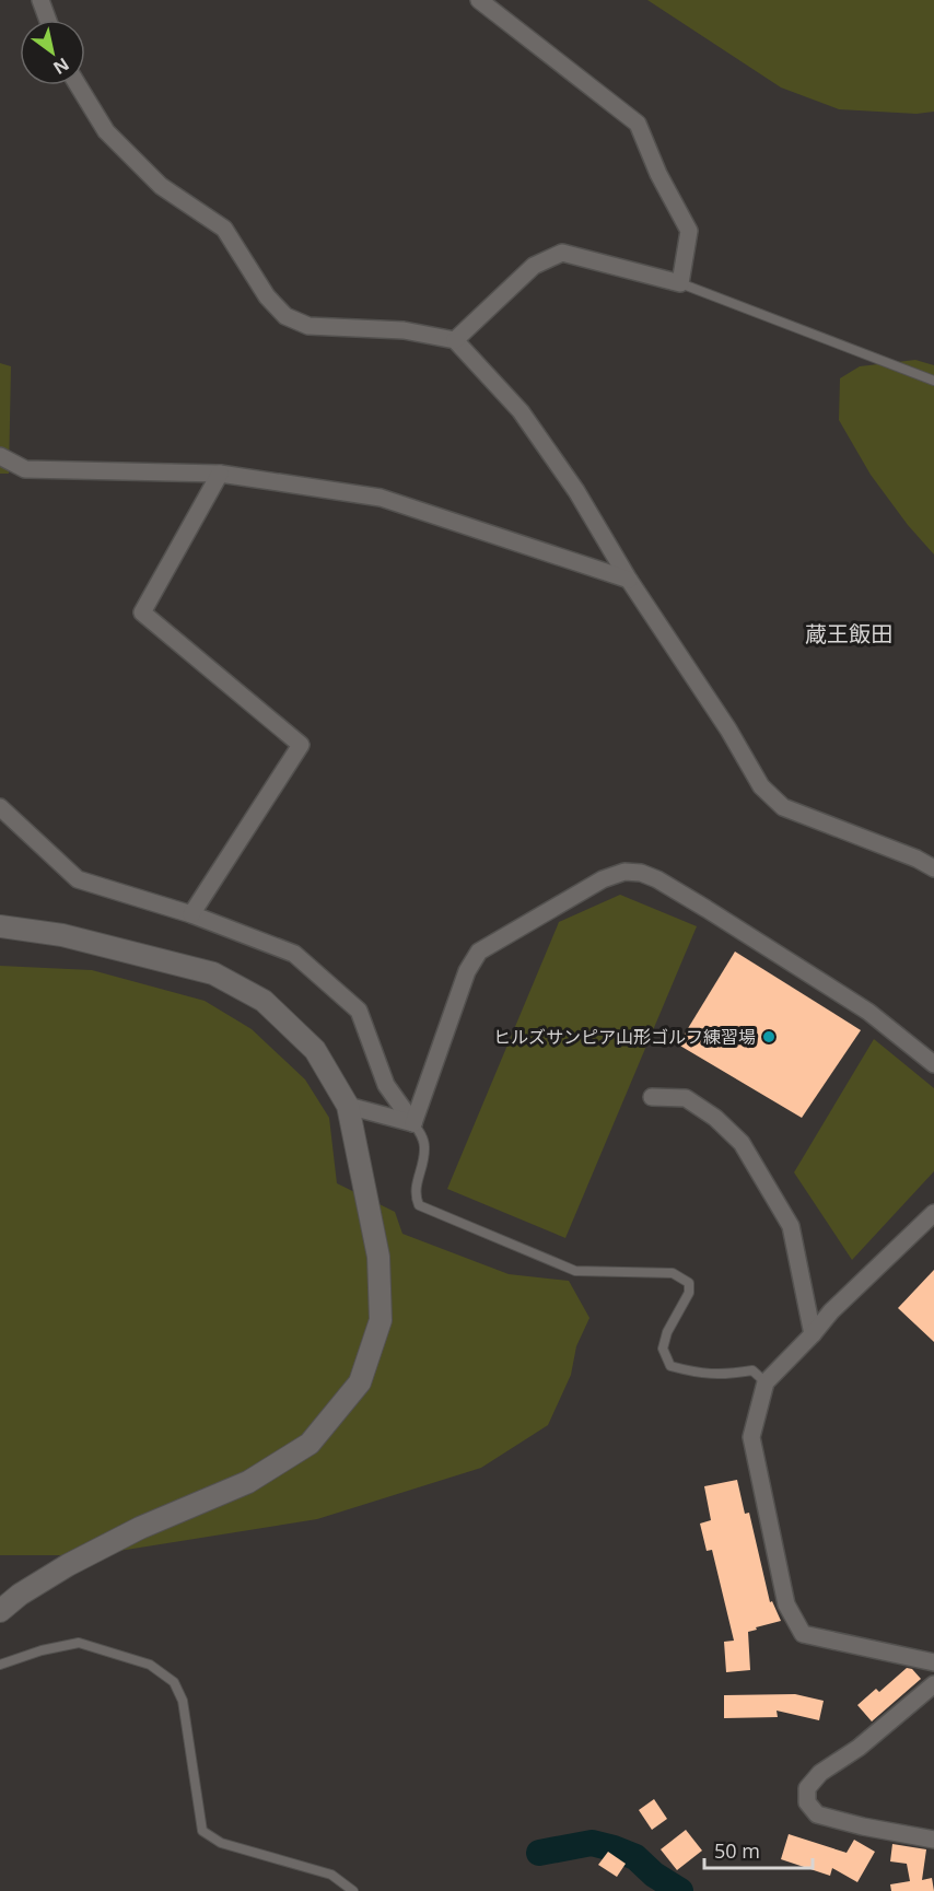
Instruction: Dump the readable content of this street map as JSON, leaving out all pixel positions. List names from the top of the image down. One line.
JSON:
{"districts":["蔵王飯田"],"places":["ヒルズサンピア山形ゴルフ練習場"],"scale_bar":"50 m","north":"bottom right"}
